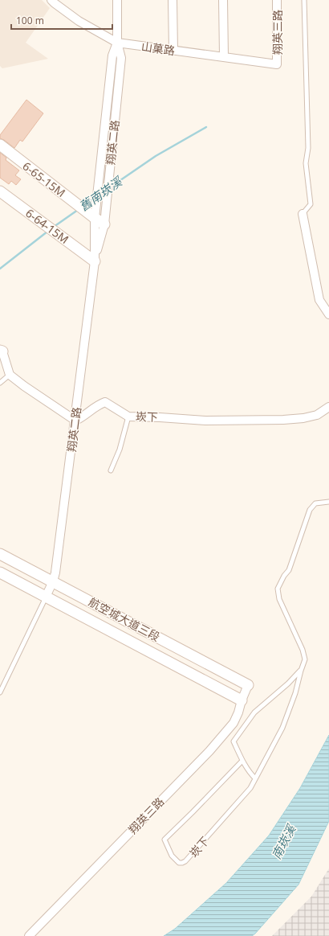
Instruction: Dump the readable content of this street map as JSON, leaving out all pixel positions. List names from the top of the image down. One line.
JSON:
{"streets":{"street":["翔英三路","山菓路","翔英二路","6-65-15M","6-64-15M","崁下","航空城大道三段"]},"crossings":[["翔英三路","山菓路"],["翔英三路","航空城大道三段"],["山菓路","翔英二路"],["翔英二路","6-65-15M"],["翔英二路","6-64-15M"],["翔英二路","崁下"],["翔英二路","航空城大道三段"]],"water":["舊南崁溪","南崁溪"],"scale_bar":"100 m"}
